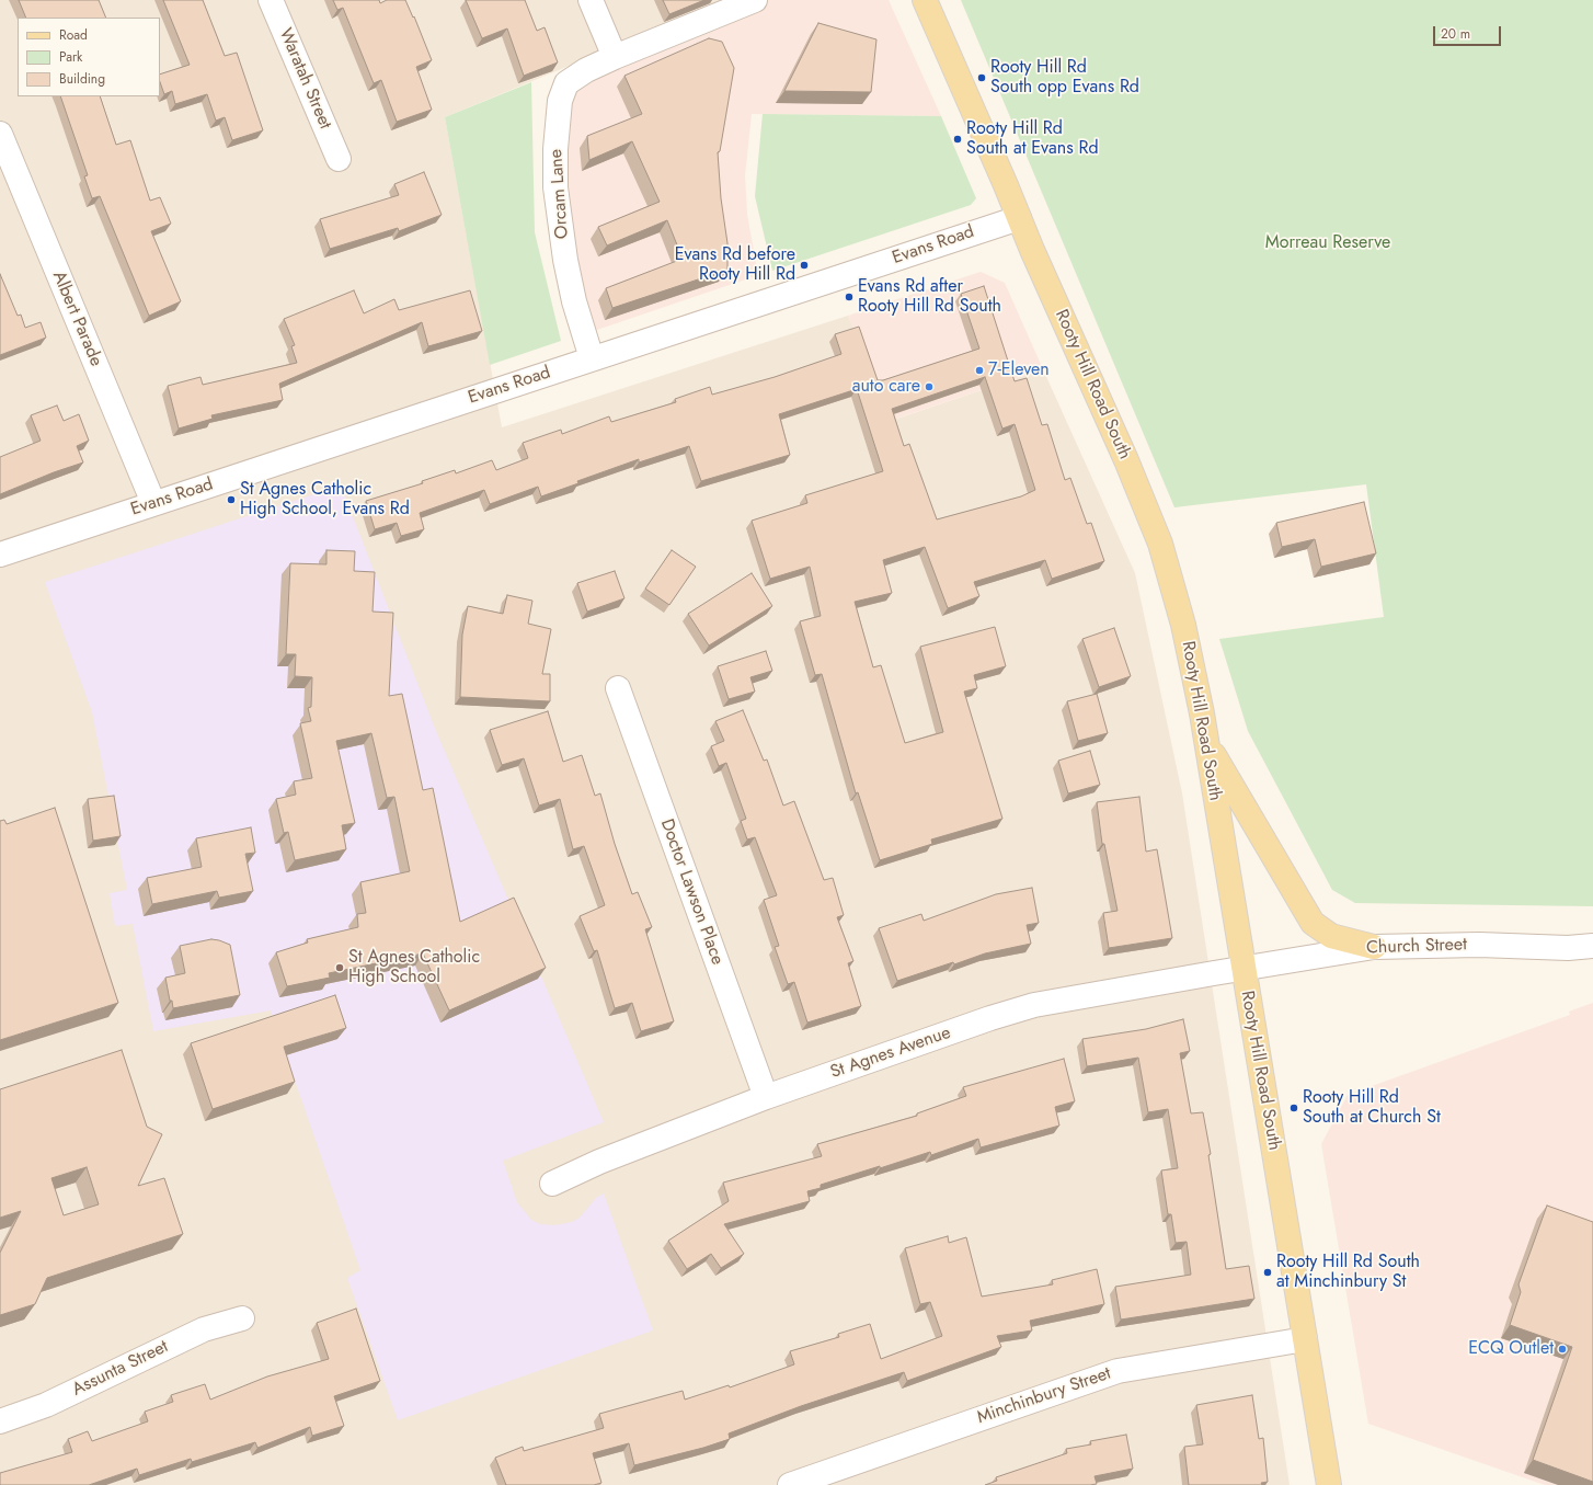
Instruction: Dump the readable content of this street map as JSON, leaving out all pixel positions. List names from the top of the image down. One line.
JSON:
{"streets":{"main road":["Rooty Hill Road South"],"street":["Waratah Street","Orcam Lane","Evans Road","Albert Parade","Doctor Lawson Place","Church Street","St Agnes Avenue","Assunta Street","Minchinbury Street"]},"crossings":[["Orcam Lane","Evans Road"],["Evans Road","Albert Parade"],["Evans Road","Rooty Hill Road South"],["Rooty Hill Road South","Church Street"],["Rooty Hill Road South","St Agnes Avenue"],["Rooty Hill Road South","Minchinbury Street"],["Doctor Lawson Place","St Agnes Avenue"],["Church Street","St Agnes Avenue"]],"parks":["Morreau Reserve"],"places":["Rooty Hill Rd South opp Evans Rd","Rooty Hill Rd South at Evans Rd","Evans Rd before Rooty Hill Rd","Evans Rd after Rooty Hill Rd South","7-Eleven","auto care","St Agnes Catholic High School, Evans Rd","St Agnes Catholic High School","Rooty Hill Rd South at Church St","Rooty Hill Rd South at Minchinbury St","ECQ Outlet"],"legend":["Road","Park","Building"],"scale_bar":"20 m"}
